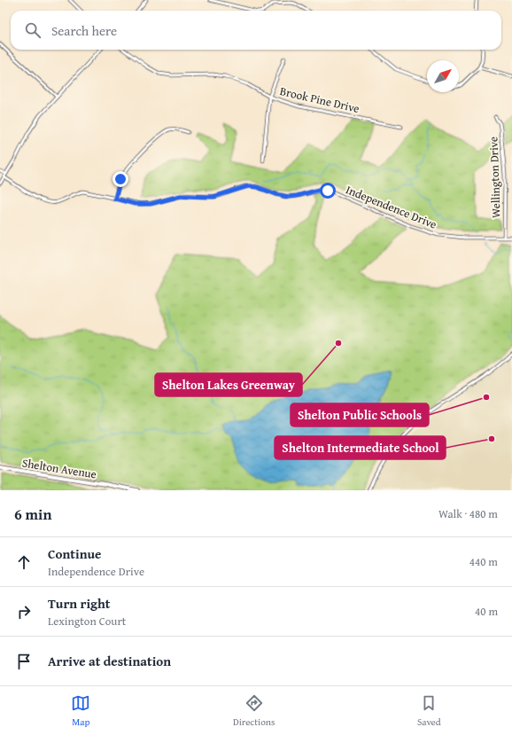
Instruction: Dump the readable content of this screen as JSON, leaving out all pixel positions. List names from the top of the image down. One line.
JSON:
{"streets":{"main road":["Shelton Avenue"],"street":["Brook Pine Drive","Wellington Drive","Independence Drive"]},"crossings":[["Wellington Drive","Independence Drive"]],"places":["Shelton Lakes Greenway","Shelton Public Schools","Shelton Intermediate School"],"north":"top right","page":{"search":"Search here","heading":["6 min","Walk · 480 m"],"list":[["Continue","Independence Drive","440 m"],["Turn right","Lexington Court","40 m"],"Arrive at destination"],"nav":["Map","Directions","Saved"]}}
